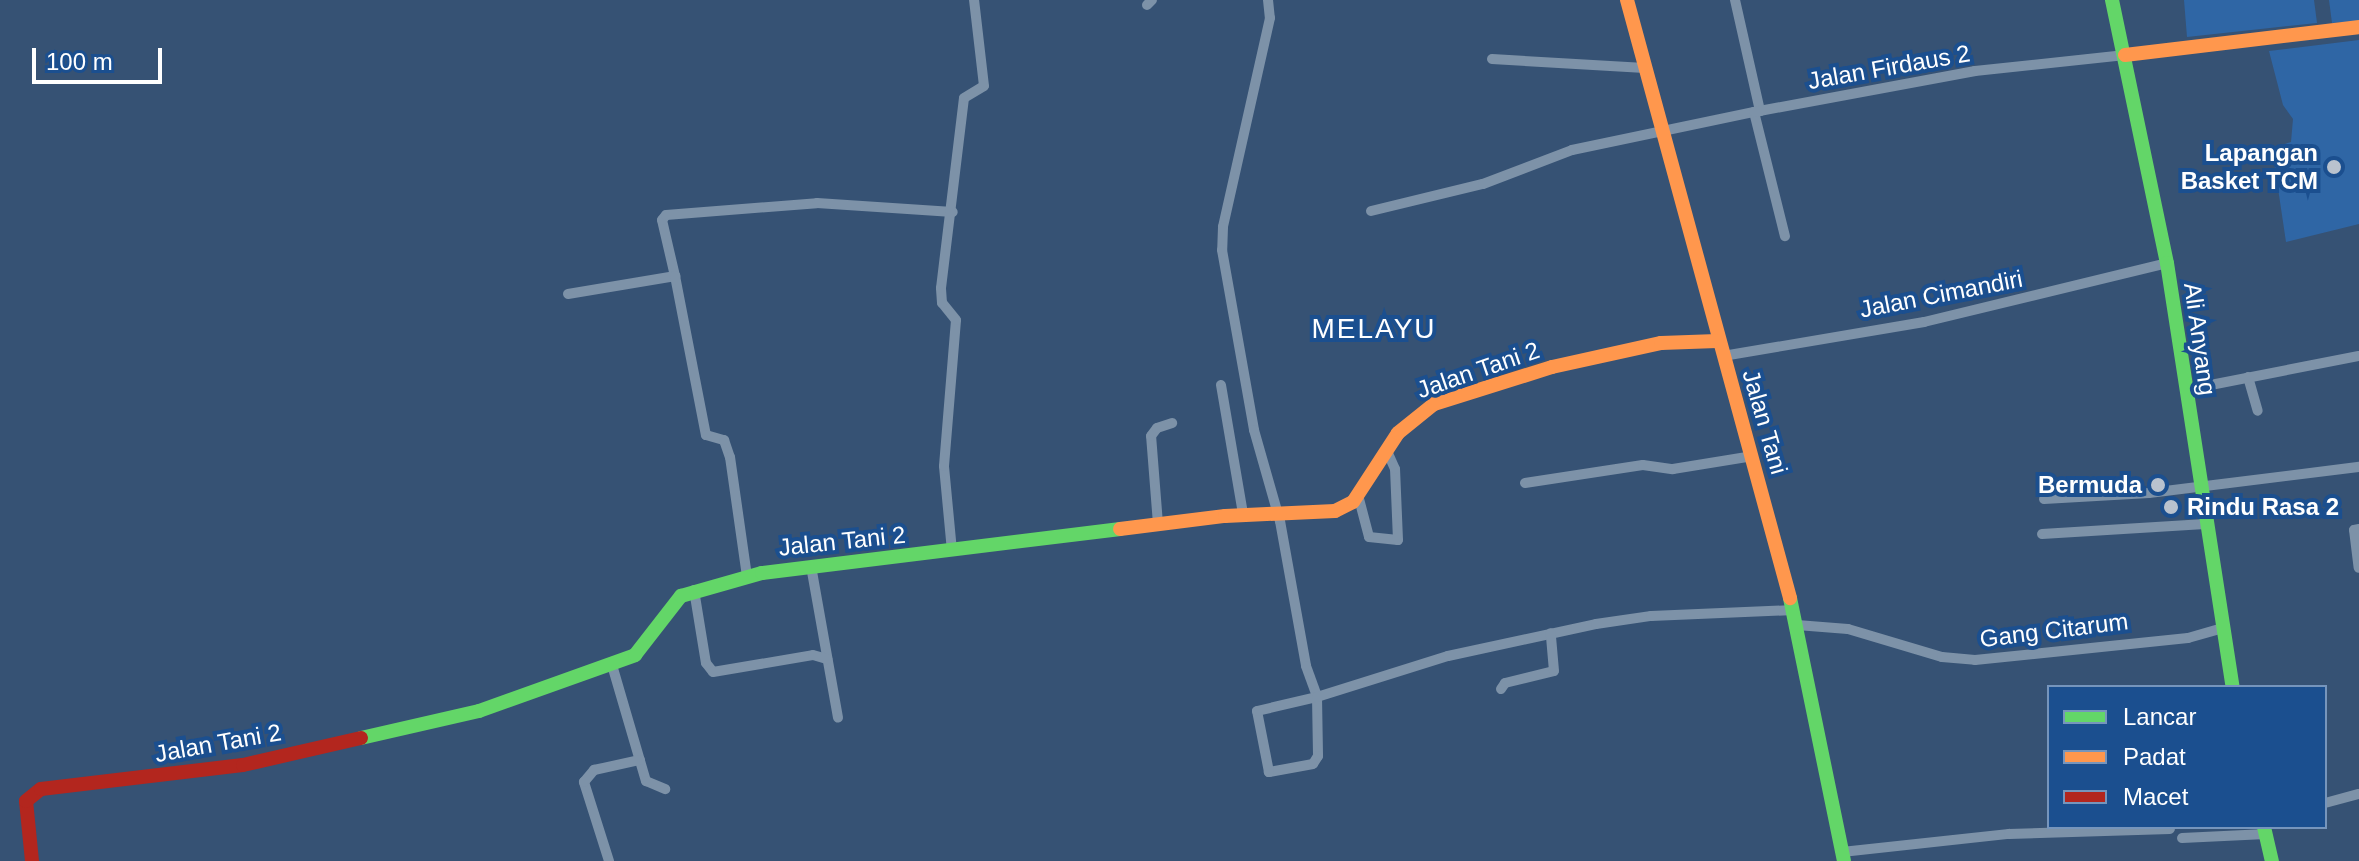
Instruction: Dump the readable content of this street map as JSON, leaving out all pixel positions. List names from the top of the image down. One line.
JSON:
{"streets":{"main road":["Ali Anyang","Jalan Tani 2","Jalan Tani"],"street":["Jalan Firdaus 2","Jalan Cimandiri","Gang Citarum"]},"crossings":[["Jalan Firdaus 2","Ali Anyang"],["Jalan Firdaus 2","Jalan Tani"],["Jalan Cimandiri","Ali Anyang"],["Jalan Cimandiri","Jalan Tani 2"],["Jalan Cimandiri","Jalan Tani"],["Ali Anyang","Gang Citarum"],["Jalan Tani 2","Jalan Tani"],["Jalan Tani","Gang Citarum"]],"districts":["MELAYU"],"places":["Lapangan Basket TCM","Bermuda","Rindu Rasa 2"],"legend":["Lancar","Padat","Macet"],"scale_bar":"100 m"}
